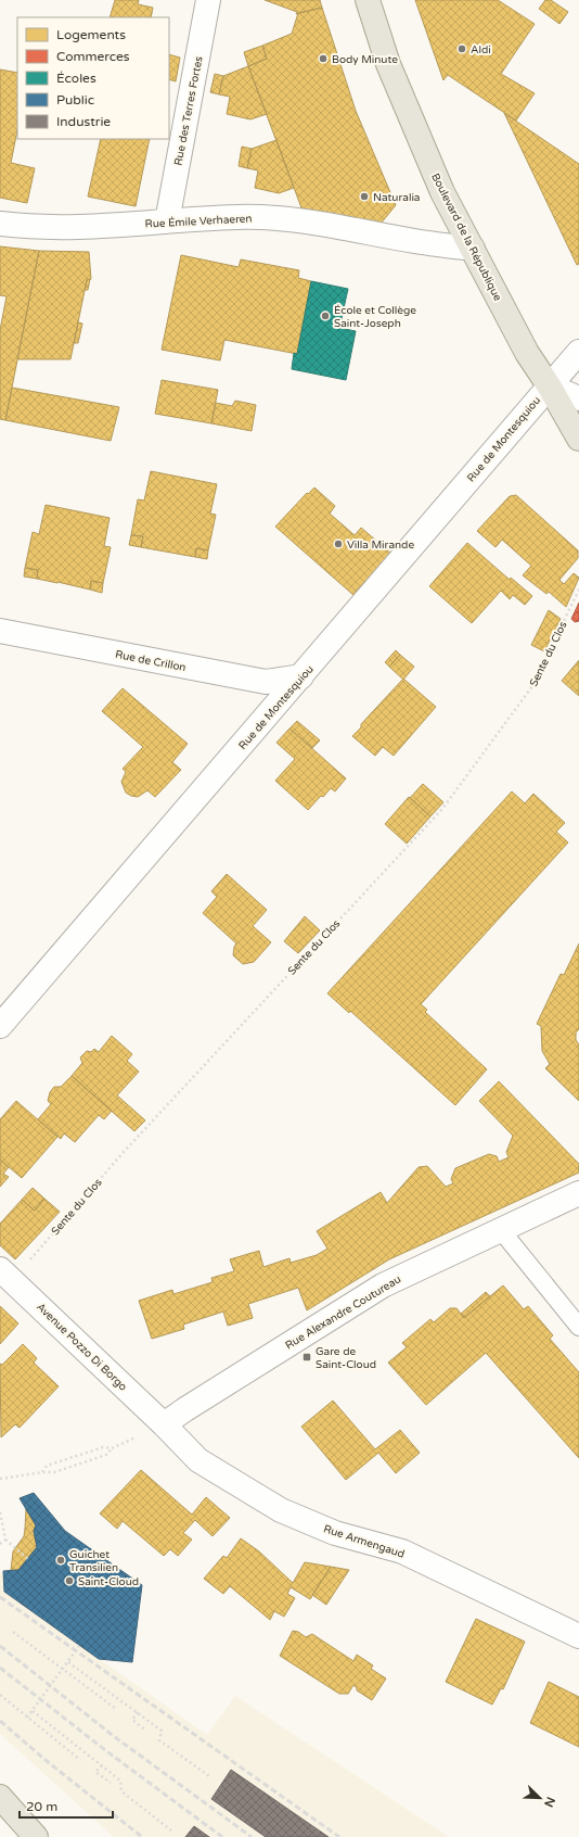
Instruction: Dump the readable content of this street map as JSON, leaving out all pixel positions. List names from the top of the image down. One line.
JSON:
{"streets":{"main road":["Boulevard de la République"],"street":["Rue des Terres Fortes","Rue Émile Verhaeren","Rue de Montesquiou","Rue de Crillon","Rue Alexandre Coutureau","Avenue Pozzo Di Borgo","Rue Armengaud"],"path":["Sente du Clos"]},"crossings":[["Rue des Terres Fortes","Rue Émile Verhaeren"],["Rue Émile Verhaeren","Boulevard de la République"],["Boulevard de la République","Rue de Montesquiou"],["Rue de Montesquiou","Rue de Crillon"],["Sente du Clos","Avenue Pozzo Di Borgo"],["Rue Alexandre Coutureau","Avenue Pozzo Di Borgo"],["Rue Alexandre Coutureau","Rue Armengaud"],["Avenue Pozzo Di Borgo","Rue Armengaud"]],"places":{"other":["Aldi","Body Minute","Naturalia","École et Collège Saint-Joseph","Villa Mirande","Guichet Transilien","Saint-Cloud"],"transit":["Gare de Saint-Cloud"]},"legend":["Logements","Commerces","Écoles","Public","Industrie"],"scale_bar":"20 m","north":"bottom right"}
